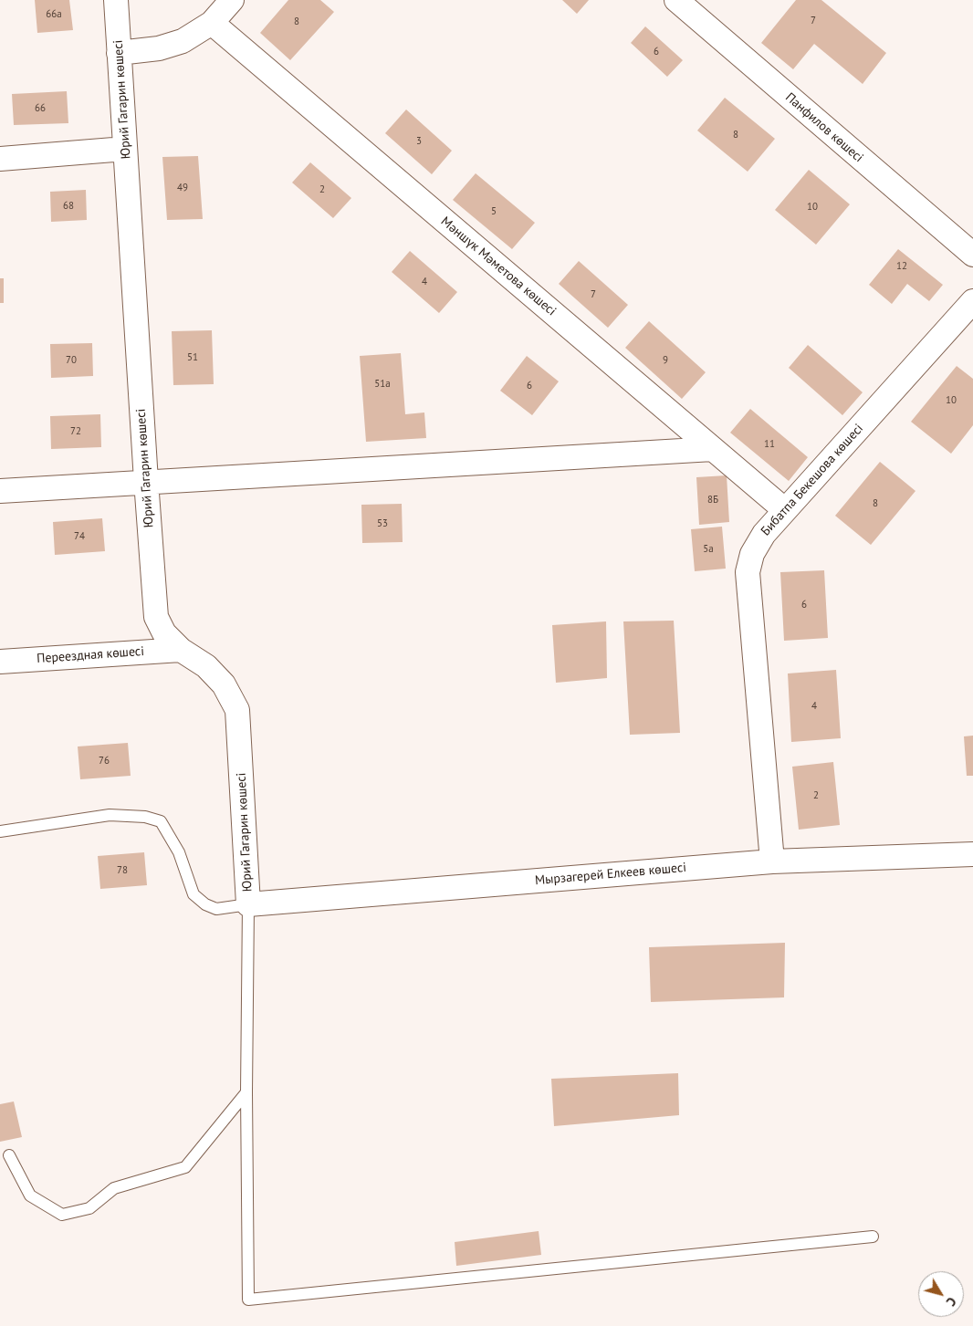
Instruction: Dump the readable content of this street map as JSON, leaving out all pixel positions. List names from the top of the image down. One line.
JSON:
{"streets":{"street":["Юрий Гагарин көшесі","Панфилов көшесі","Мәншүк Мәметова көшесі","Бибатпа Бекешова көшесі","Переездная көшесі","Мырзагерей Елкеев көшесі"]},"crossings":[["Юрий Гагарин көшесі","Переездная көшесі"],["Юрий Гагарин көшесі","Мырзагерей Елкеев көшесі"],["Мәншүк Мәметова көшесі","Бибатпа Бекешова көшесі"],["Бибатпа Бекешова көшесі","Мырзагерей Елкеев көшесі"]],"house_numbers":["66а","7","8","6","66","8","3","49","2","68","10","5","12","4","7","51","70","9","51а","6","10","72","11","8Б","8","53","74","5а","6","4","76","2","78"],"north":"bottom right"}
